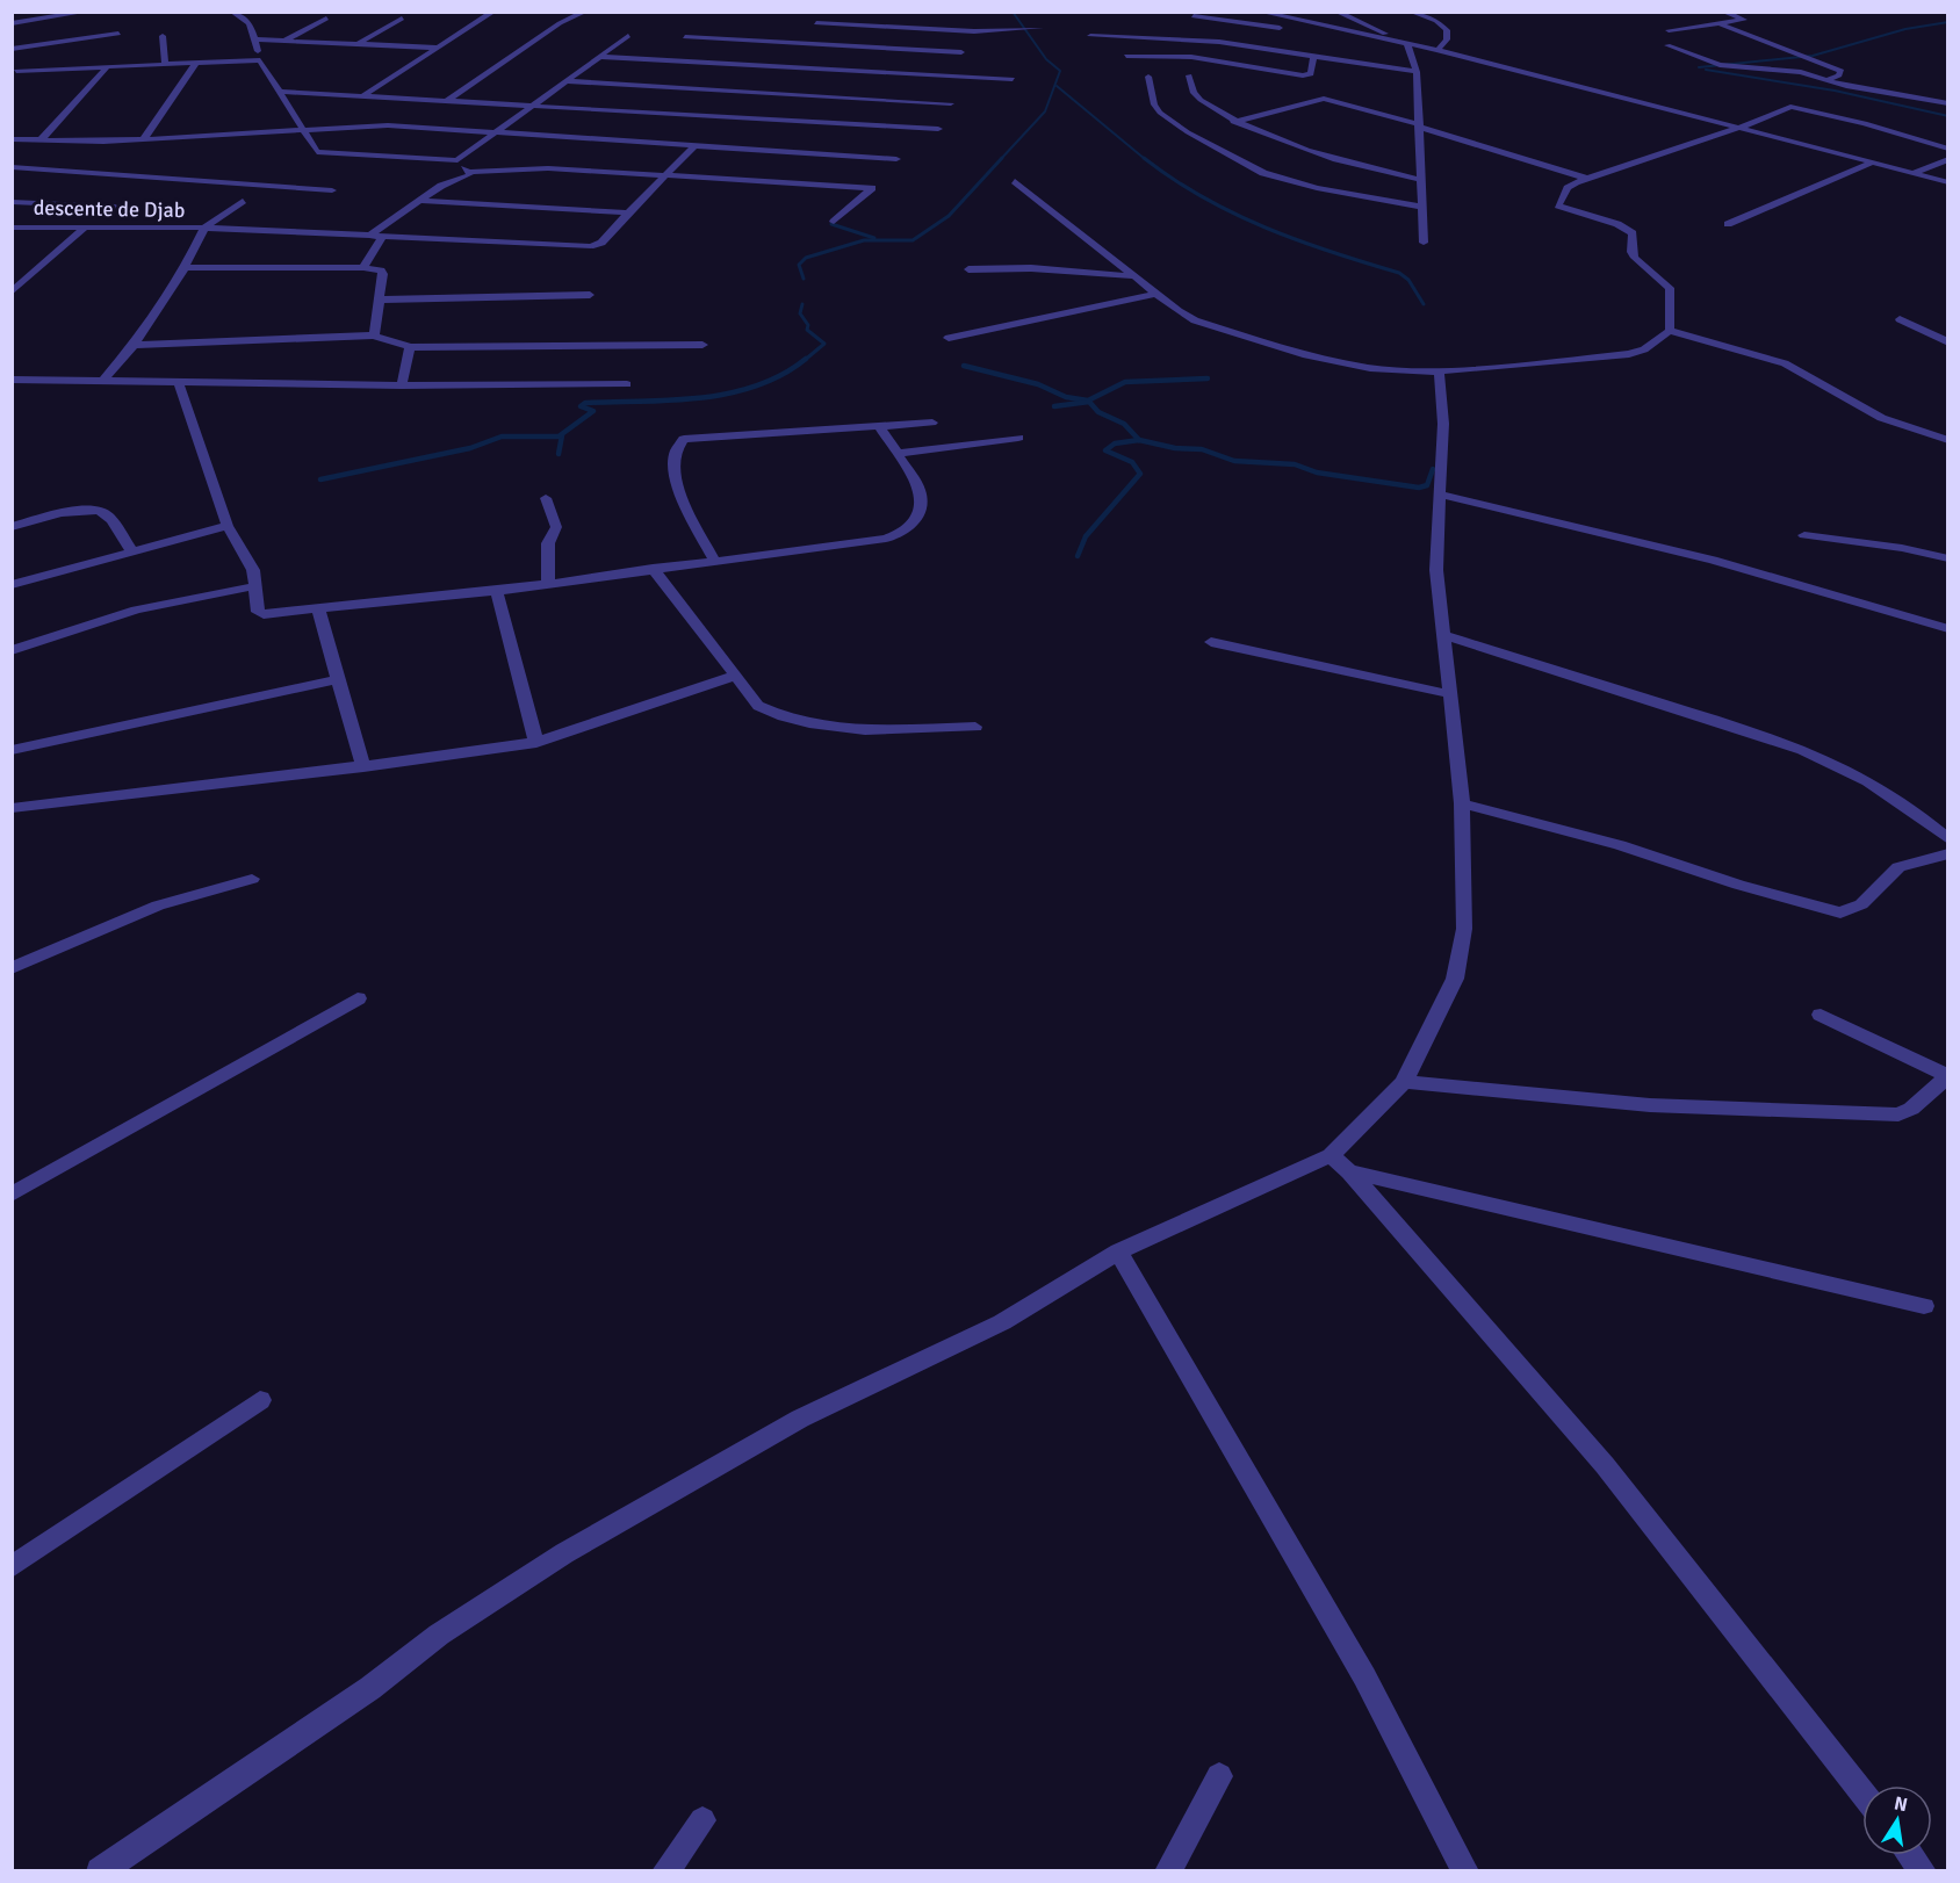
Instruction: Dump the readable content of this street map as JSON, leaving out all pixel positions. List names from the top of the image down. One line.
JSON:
{"streets":{"street":["descente de Djab"]},"north":"top"}
